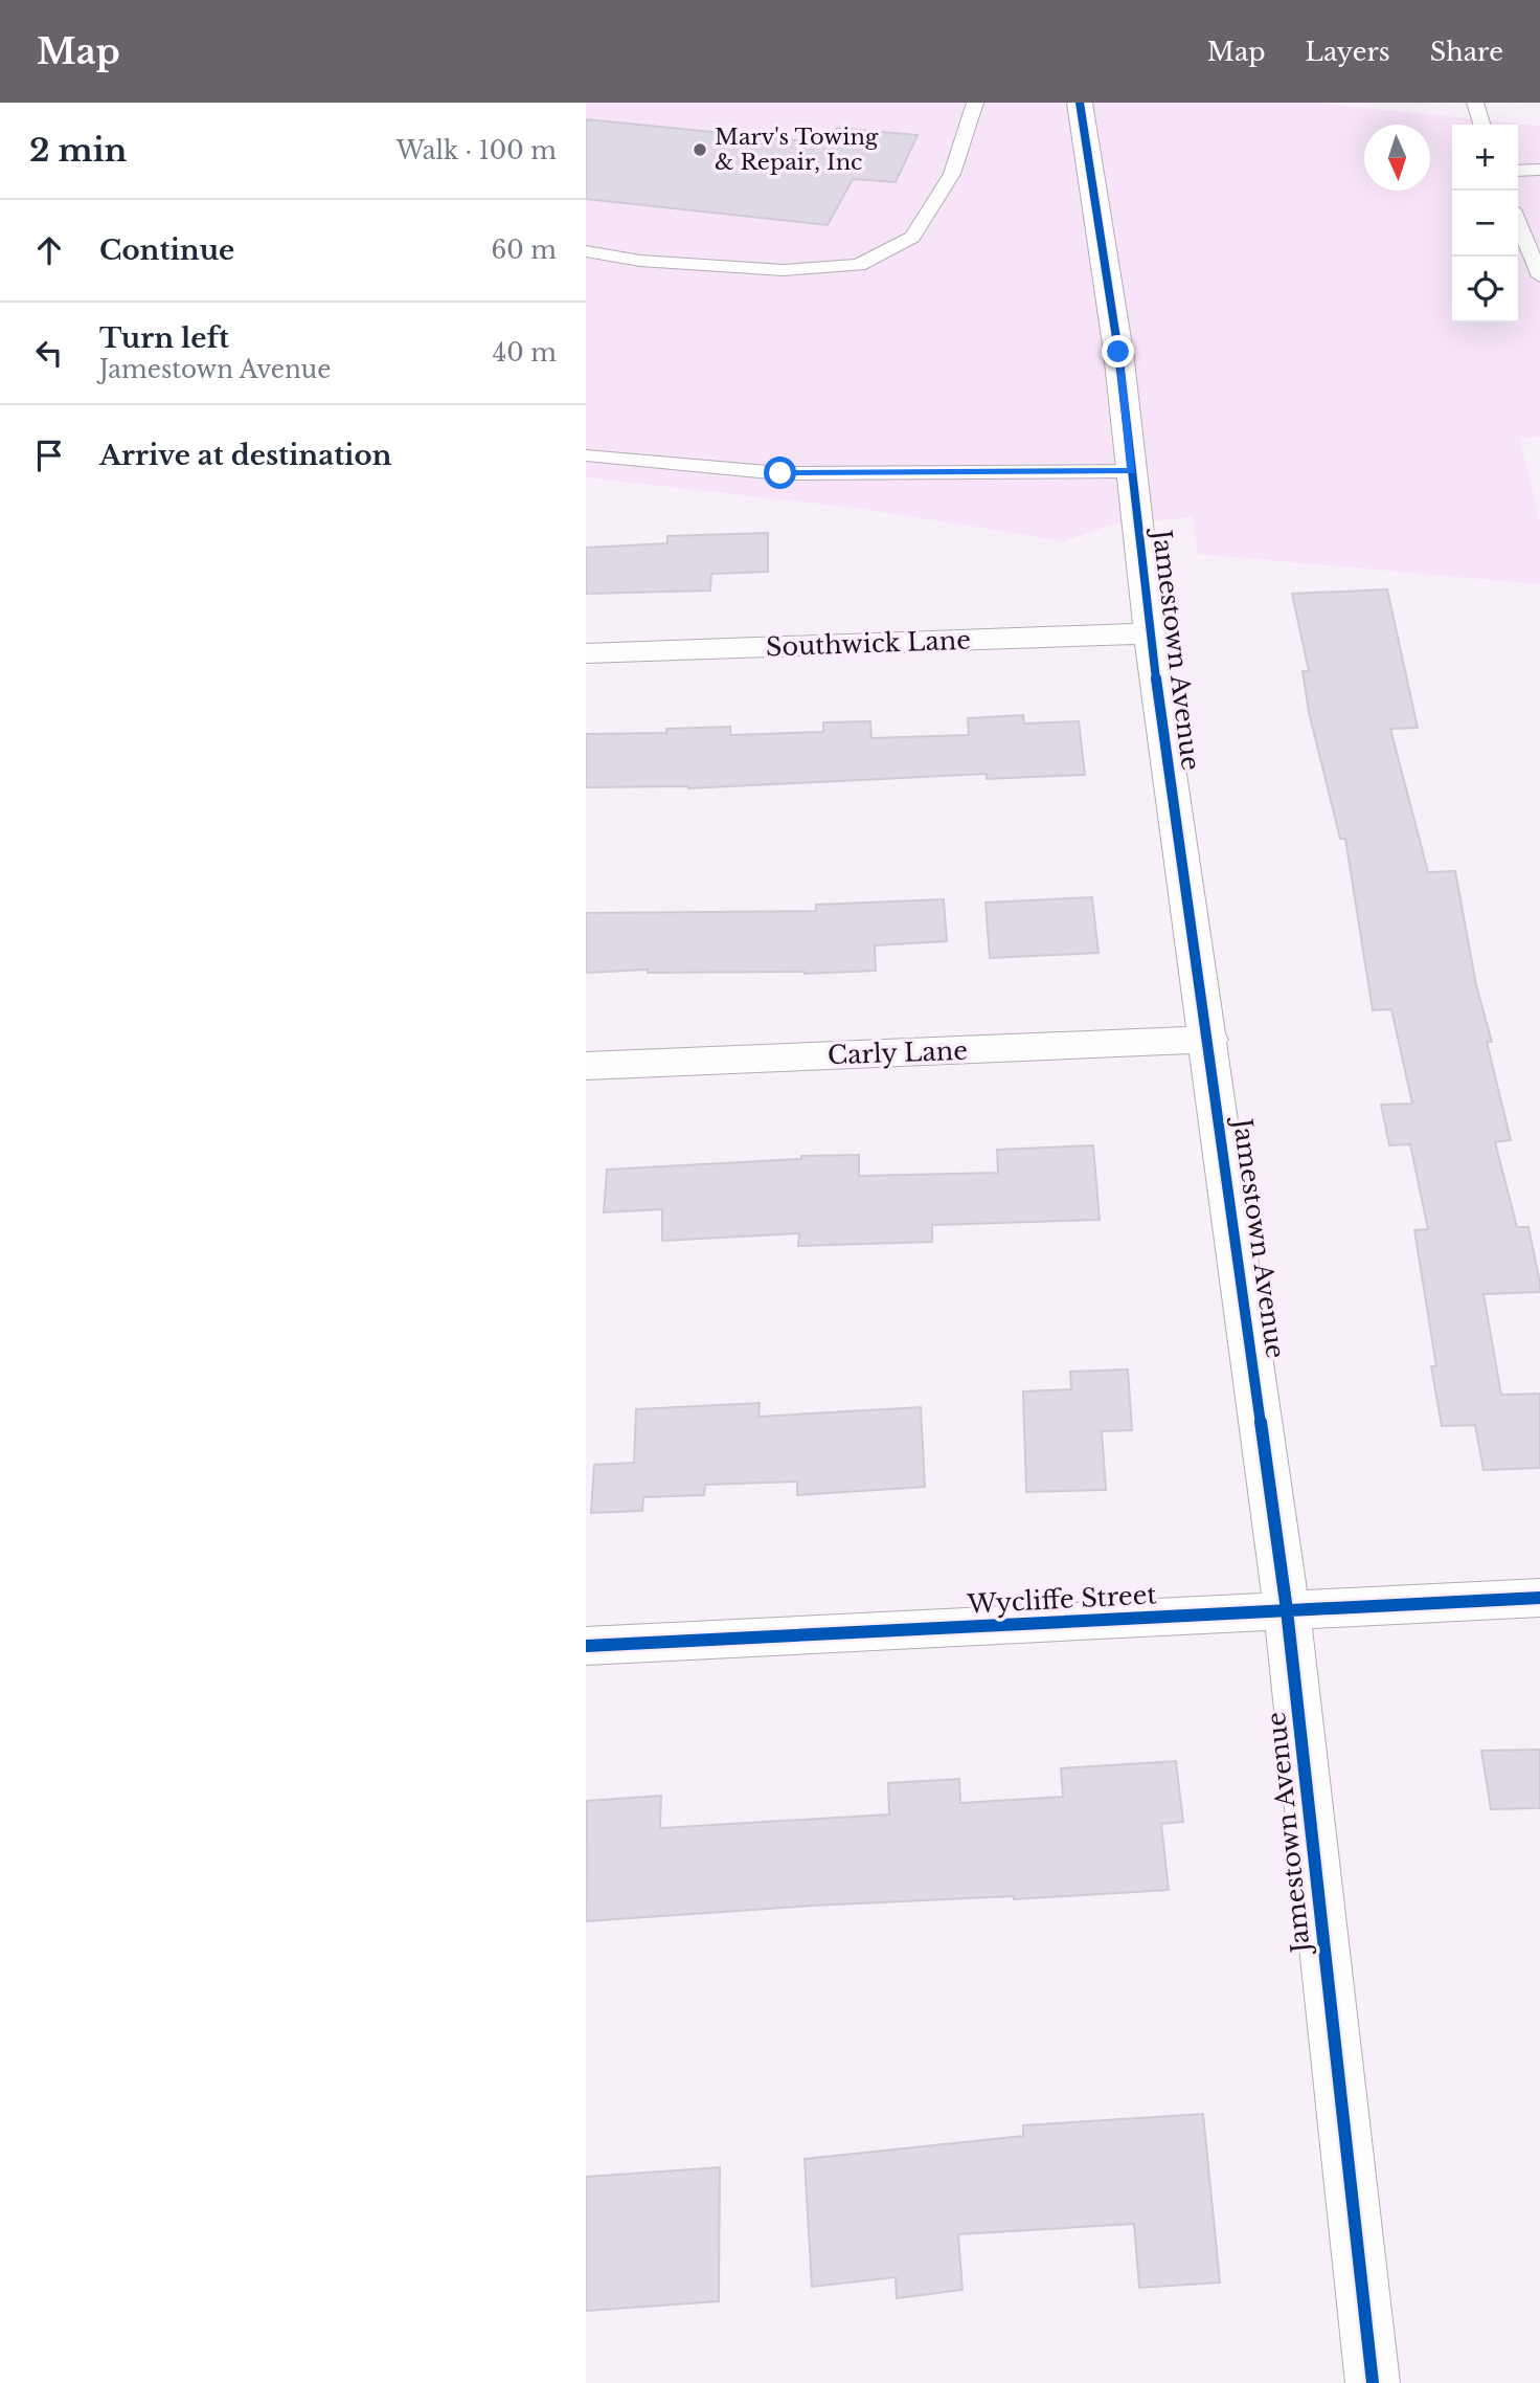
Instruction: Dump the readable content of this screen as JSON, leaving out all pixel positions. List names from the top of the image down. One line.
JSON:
{"streets":{"street":["Southwick Lane","Jamestown Avenue","Carly Lane","Wycliffe Street"]},"crossings":[["Southwick Lane","Jamestown Avenue"],["Jamestown Avenue","Carly Lane"],["Jamestown Avenue","Wycliffe Street"]],"places":["Marv's Towing & Repair, Inc"],"north":"bottom","page":{"header":"Map","nav":["Map","Layers","Share"],"heading":["2 min","Walk · 100 m"],"map_buttons":["+","−"],"list":[["Continue","60 m"],["Turn left","Jamestown Avenue","40 m"],"Arrive at destination"]}}
